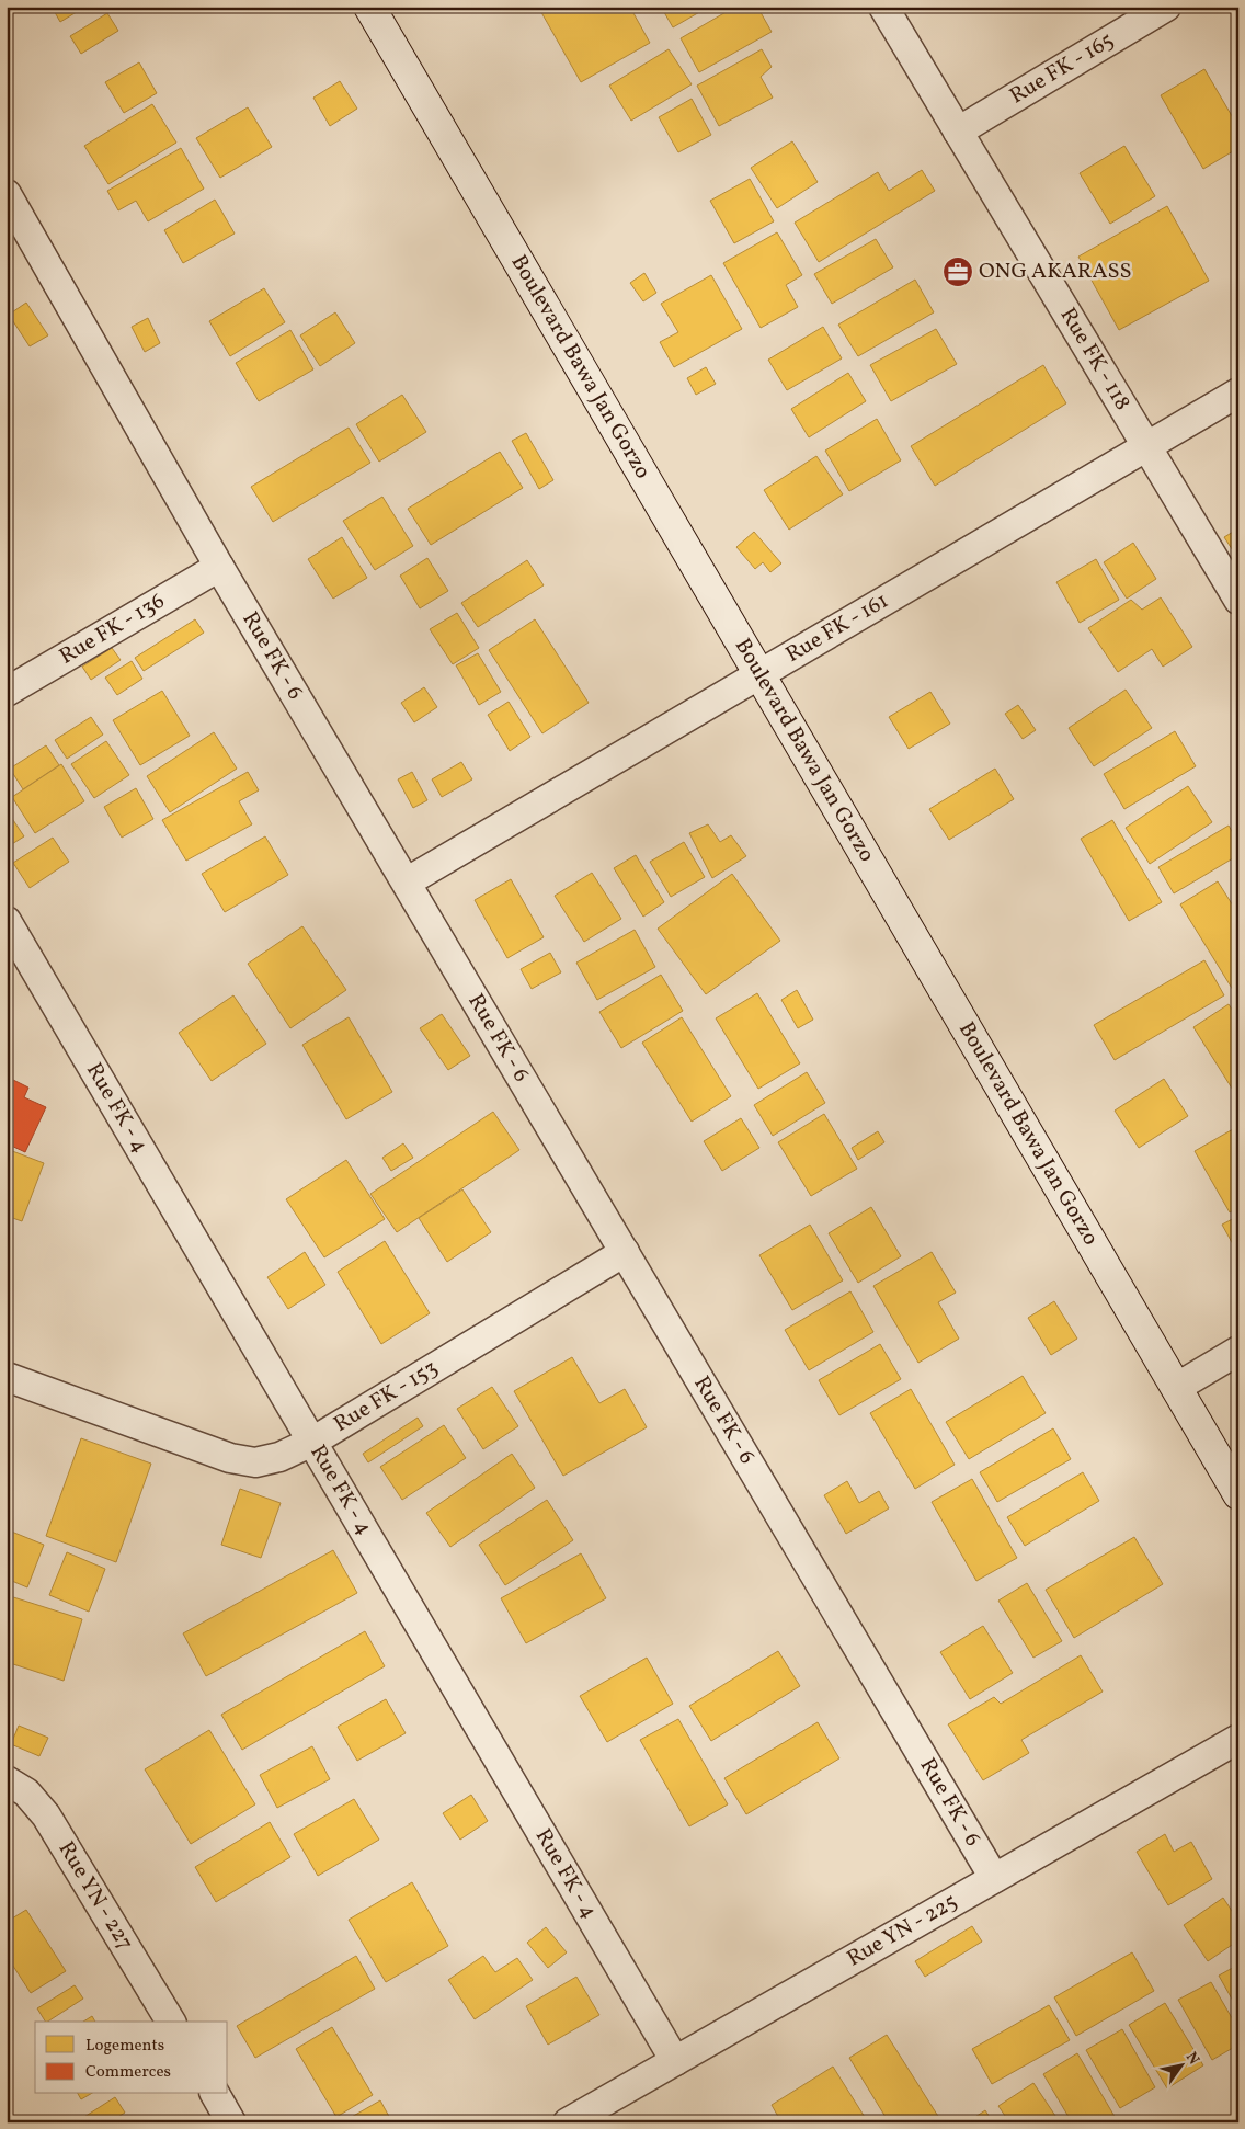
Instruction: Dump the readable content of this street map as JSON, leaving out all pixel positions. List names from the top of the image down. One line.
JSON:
{"streets":{"main road":["Boulevard Bawa Jan Gorzo"],"street":["Rue FK - 165","Rue FK - 118","Rue FK - 161","Rue FK - 136","Rue FK - 6","Rue FK - 4","Rue FK - 153","Rue YN - 227","Rue YN - 225"]},"crossings":[["Rue FK - 165","Rue FK - 118"],["Rue FK - 118","Rue FK - 161"],["Boulevard Bawa Jan Gorzo","Rue FK - 161"],["Rue FK - 161","Rue FK - 6"],["Rue FK - 136","Rue FK - 6"],["Rue FK - 6","Rue FK - 153"],["Rue FK - 6","Rue YN - 225"],["Rue FK - 4","Rue FK - 153"],["Rue FK - 4","Rue YN - 225"]],"places":{"office":["ONG AKARASS"]},"legend":["Logements","Commerces"],"north":"top right"}
